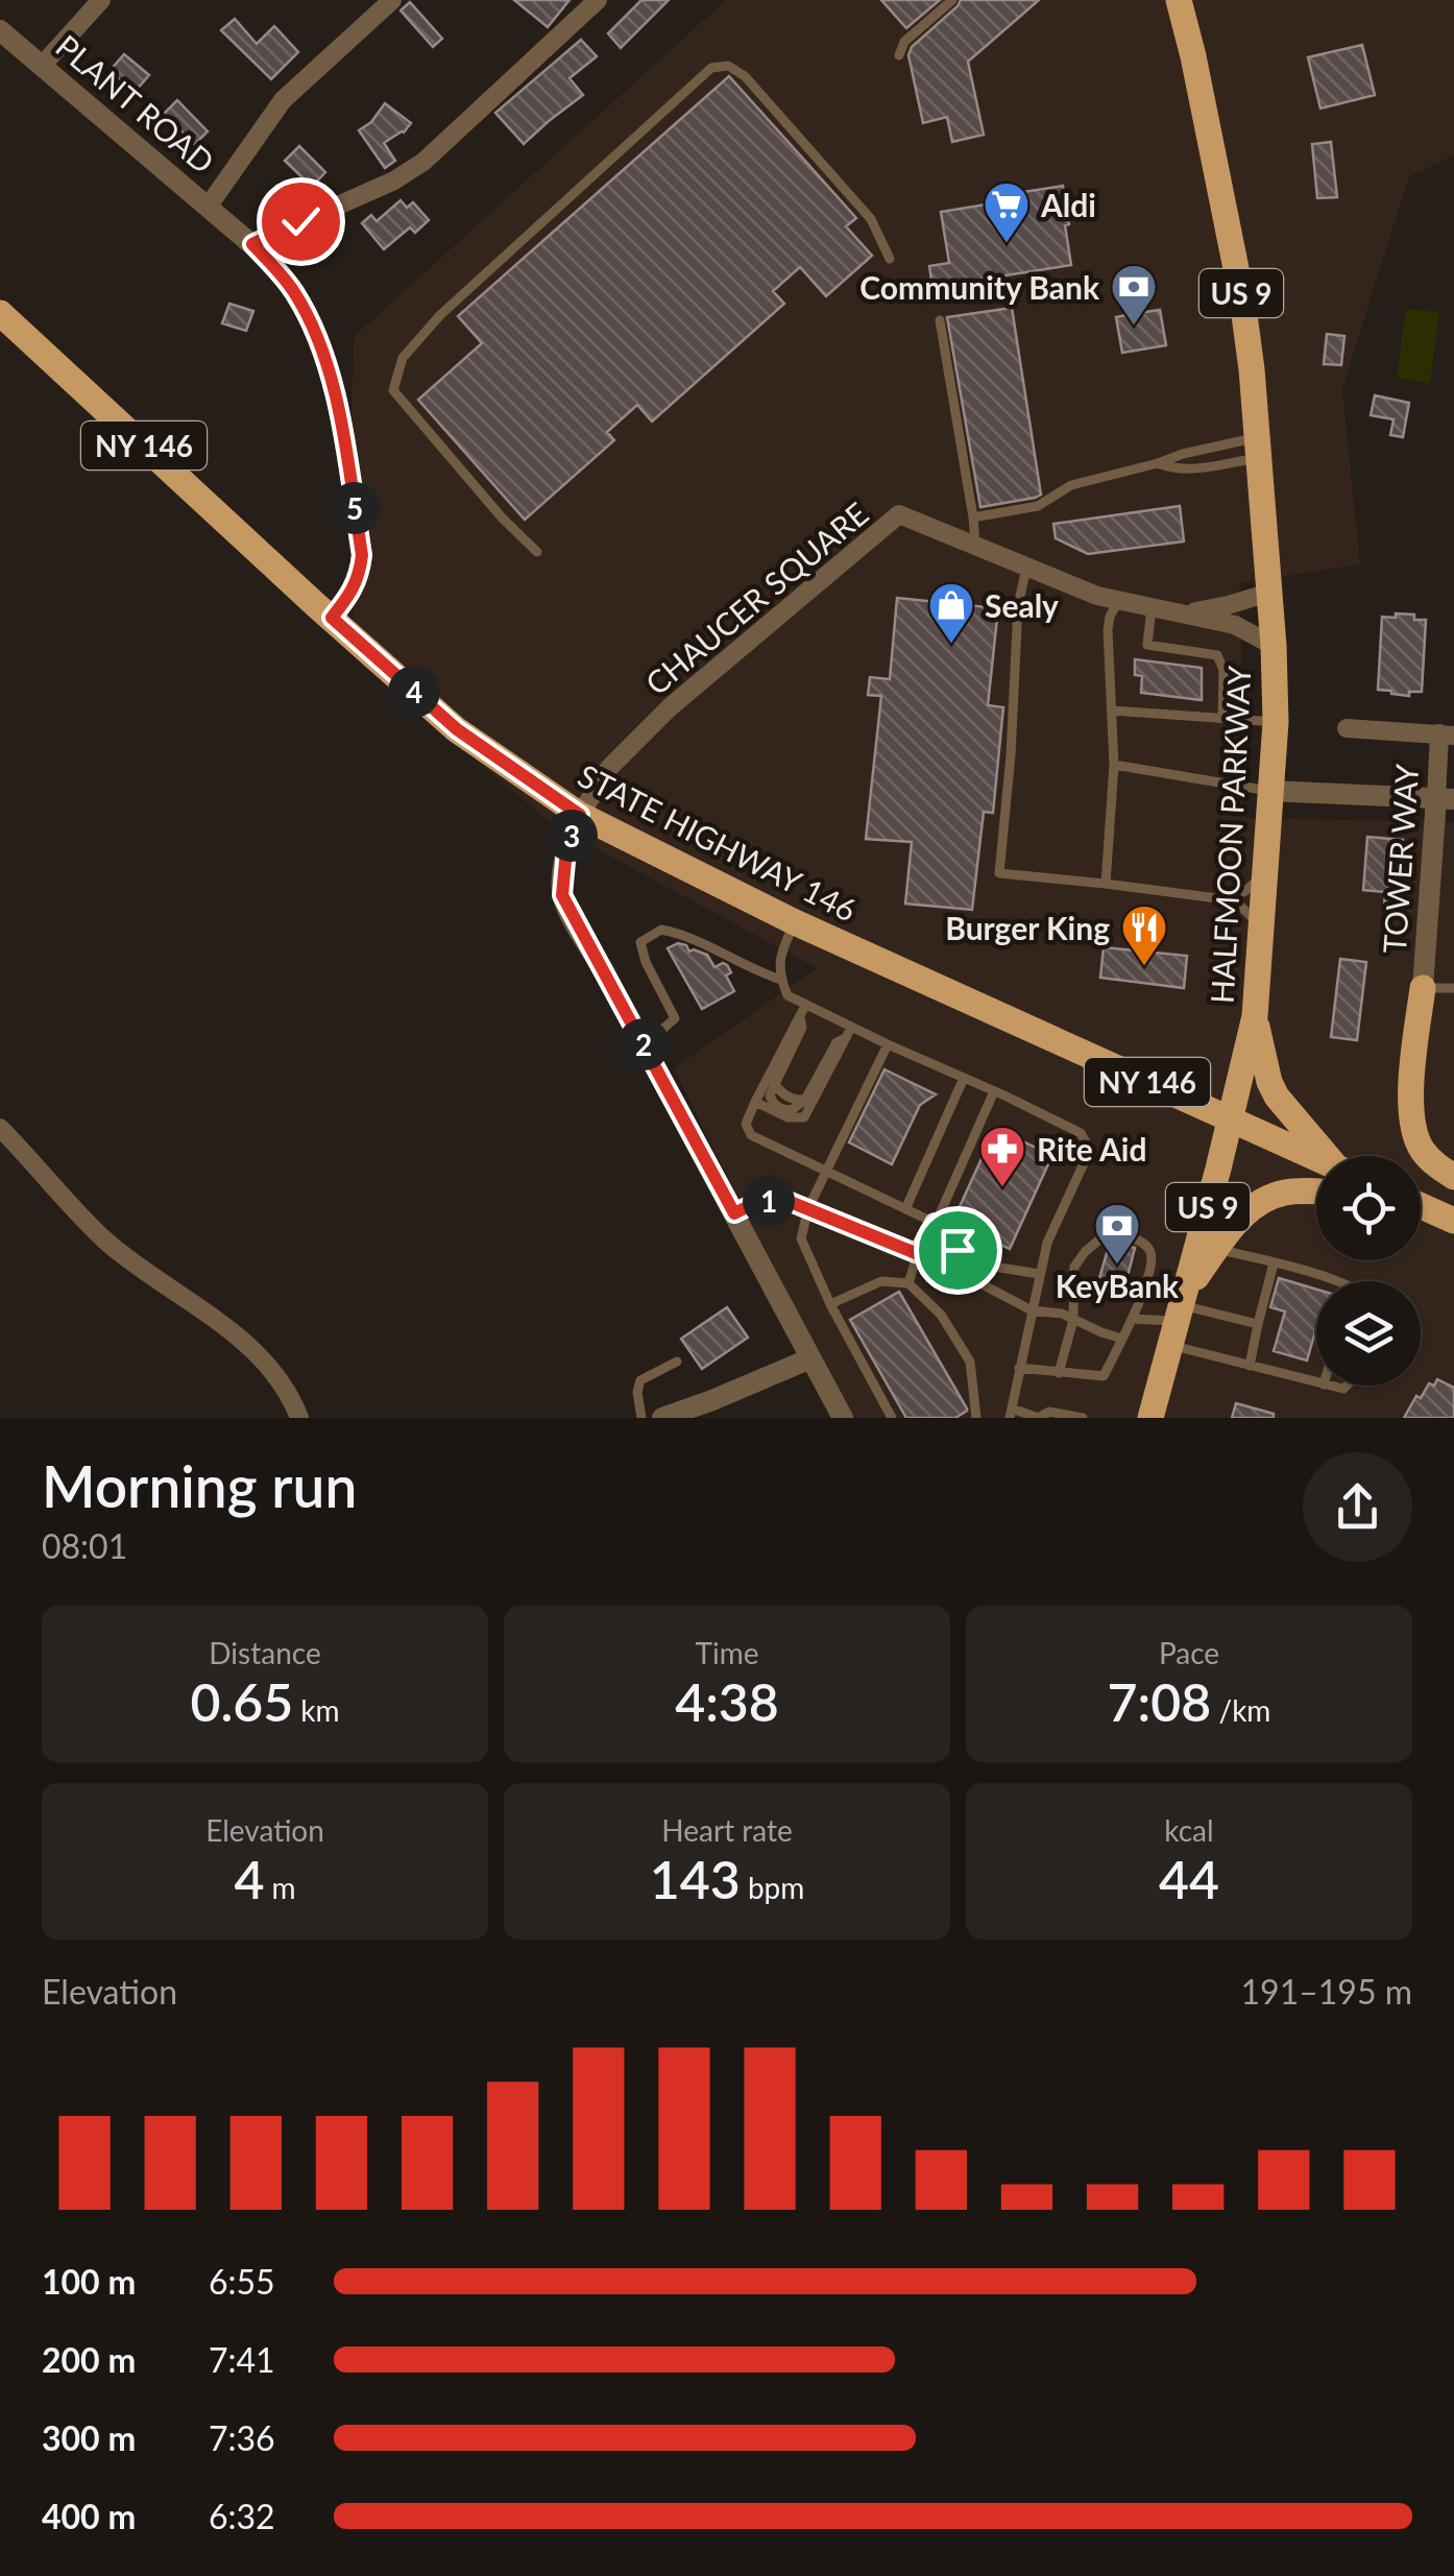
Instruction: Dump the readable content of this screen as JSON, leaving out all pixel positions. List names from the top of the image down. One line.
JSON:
{"streets":{"main road":["US 9","NY 146","HALFMOON PARKWAY","STATE HIGHWAY 146"],"street":["PLANT ROAD","CHAUCER SQUARE","TOWER WAY"]},"crossings":[["PLANT ROAD","STATE HIGHWAY 146"],["CHAUCER SQUARE","HALFMOON PARKWAY"],["CHAUCER SQUARE","STATE HIGHWAY 146"],["HALFMOON PARKWAY","STATE HIGHWAY 146"]],"places":{"supermarket":["Aldi"],"bank":["Community Bank","KeyBank"],"shop":["Sealy"],"restaurant":["Burger King"],"pharmacy":["Rite Aid"]},"page":{"pins":["5","4","3","2","1"],"heading":["Morning run","08:01"],"stats":[["Distance","0.65 km"],["Time","4:38"],["Pace","7:08 /km"],["Elevation","4 m"],["Heart rate","143 bpm"],["kcal","44"]],"chart":["Elevation","191–195 m"],"list":[{"name":"100 m","note":"6:55"},{"name":"200 m","note":"7:41"},{"name":"300 m","note":"7:36"},{"name":"400 m","note":"6:32"}]}}
